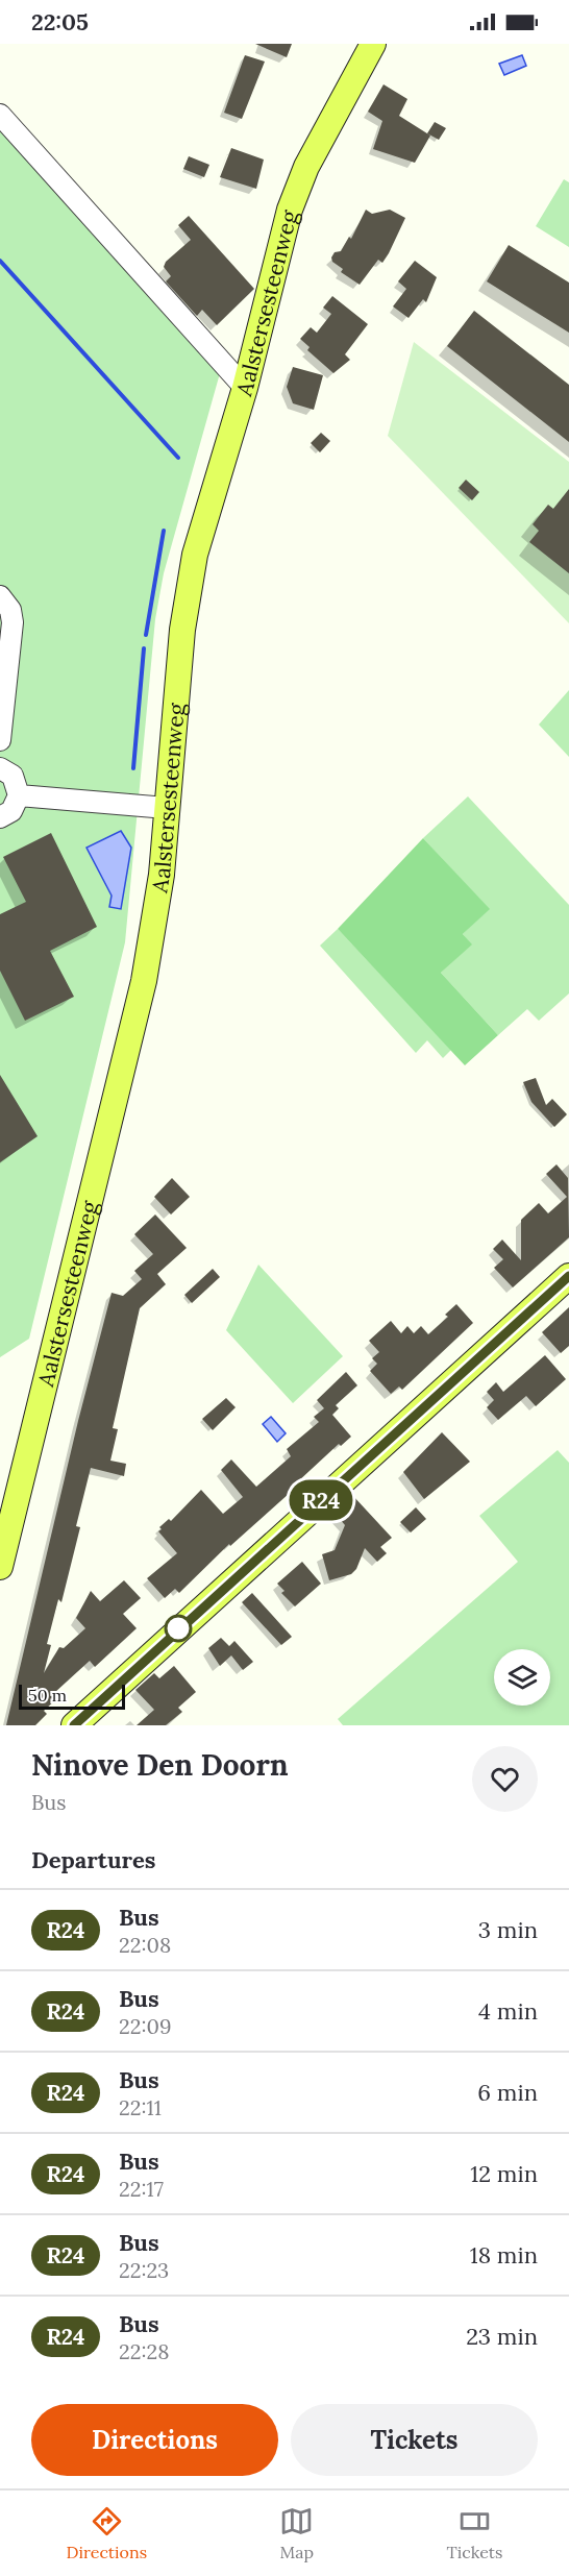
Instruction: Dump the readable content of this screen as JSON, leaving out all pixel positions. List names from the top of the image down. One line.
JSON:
{"streets":{"main road":["Aalstersesteenweg"]},"lines":["bus line R24"],"scale_bar":"50 m","page":{"status":"22:05","on_map":"R24","scale":"50 m","heading":[["Ninove Den Doorn","Bus"],"Departures"],"list":[{"mark":"R24","name":"Bus","note":"22:08","value":"3 min"},{"mark":"R24","name":"Bus","note":"22:09","value":"4 min"},{"mark":"R24","name":"Bus","note":"22:11","value":"6 min"},{"mark":"R24","name":"Bus","note":"22:17","value":"12 min"},{"mark":"R24","name":"Bus","note":"22:23","value":"18 min"},{"mark":"R24","name":"Bus","note":"22:28","value":"23 min"}],"buttons":["Directions","Tickets"],"tabs":["Directions","Map","Tickets"]}}
